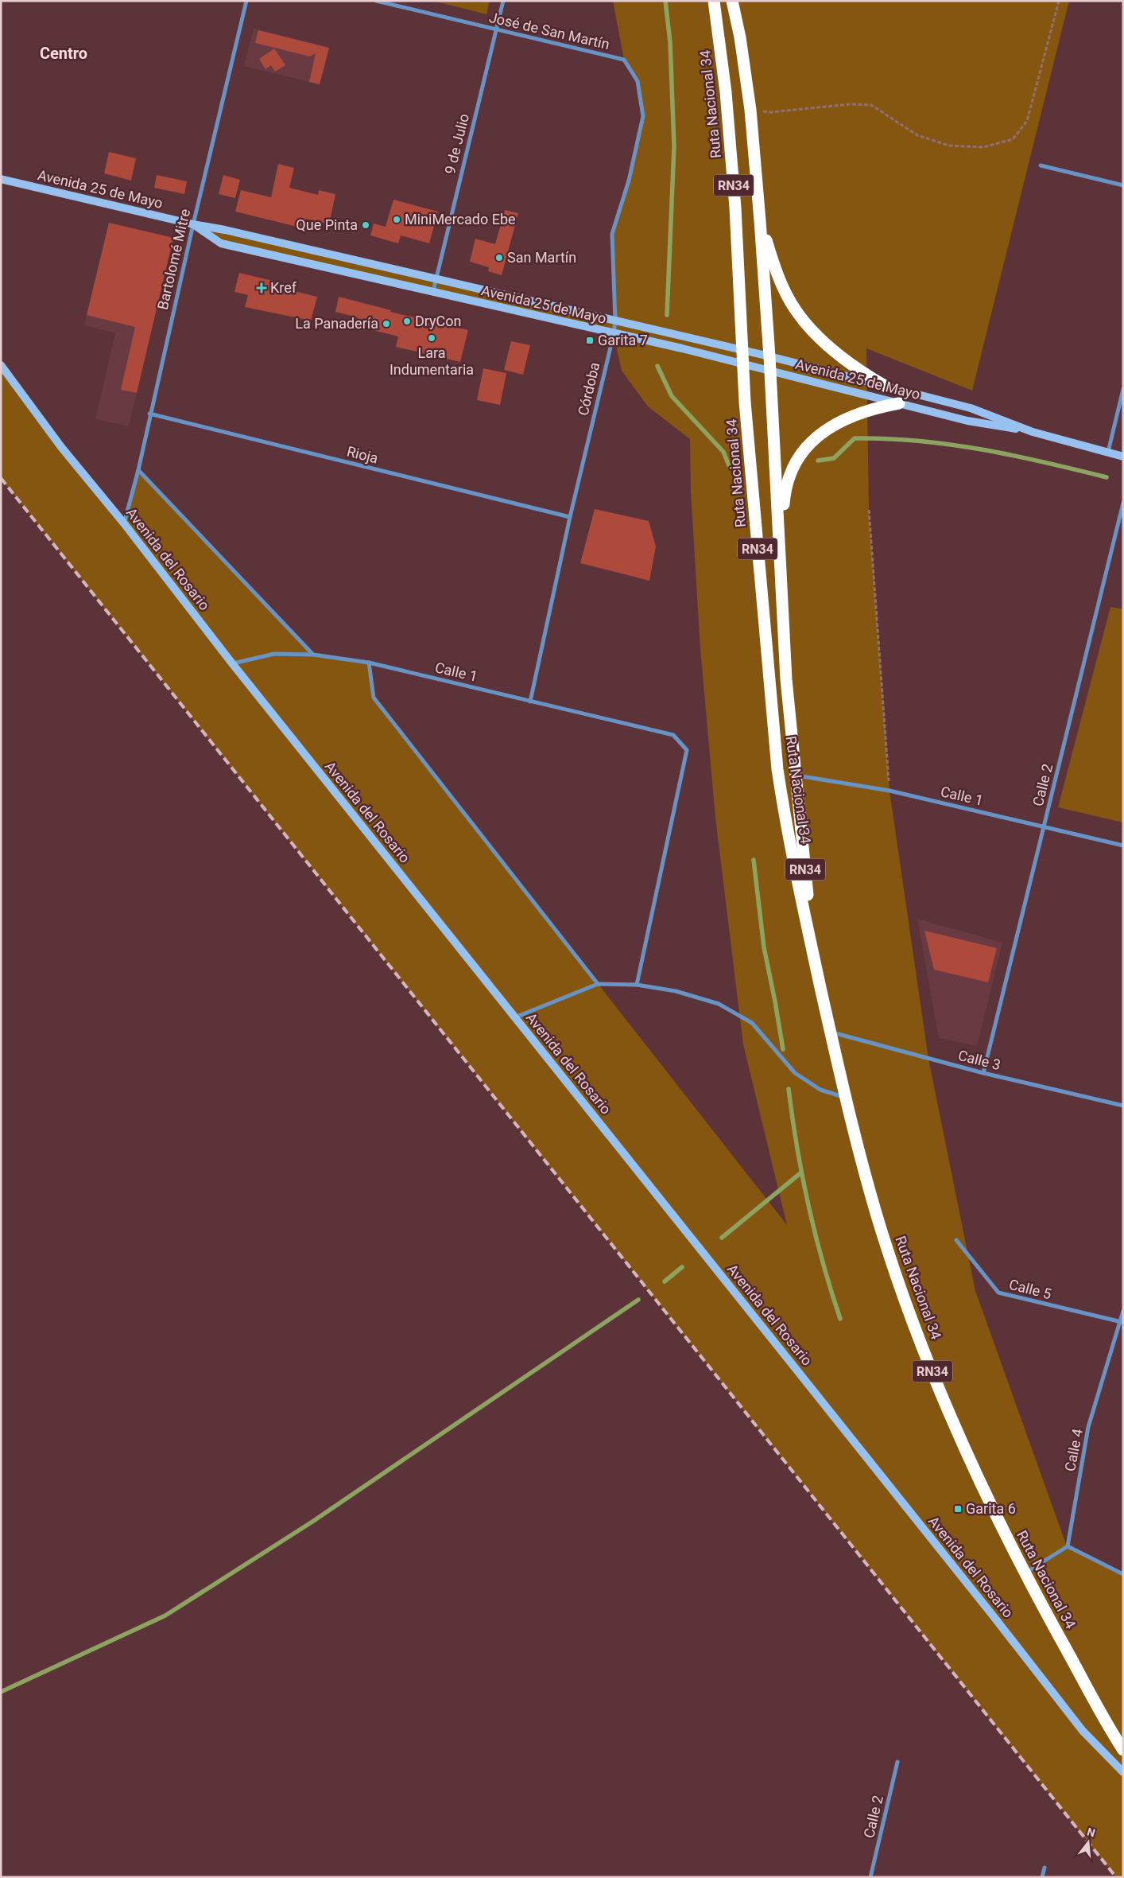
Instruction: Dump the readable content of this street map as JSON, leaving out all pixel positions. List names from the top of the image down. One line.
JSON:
{"streets":{"highway":["Ruta Nacional 34","RN34"],"main road":["Avenida 25 de Mayo","Avenida del Rosario"],"street":["José de San Martín","9 de Julio","Bartolomé Mitre","Córdoba","Rioja","Calle 1","Calle 2","Calle 3","Calle 5","Calle 4"]},"crossings":[["José de San Martín","9 de Julio"],["José de San Martín","Córdoba"],["Ruta Nacional 34","RN34"],["Ruta Nacional 34","Avenida 25 de Mayo"],["Ruta Nacional 34","Calle 1"],["Ruta Nacional 34","Calle 3"],["9 de Julio","Avenida 25 de Mayo"],["RN34","Avenida 25 de Mayo"],["Avenida 25 de Mayo","Bartolomé Mitre"],["Avenida 25 de Mayo","Córdoba"],["Bartolomé Mitre","Rioja"],["Bartolomé Mitre","Avenida del Rosario"],["Córdoba","Rioja"],["Córdoba","Calle 1"],["Avenida del Rosario","Calle 1"],["Calle 1","Calle 2"],["Calle 2","Calle 3"],["Calle 5","Calle 4"]],"districts":["Centro"],"places":{"other":["MiniMercado Ebe","Que Pinta","San Martín","DryCon","La Panadería","Lara Indumentaria"],"health":["Kref"],"transit":["Garita 7","Garita 6"]},"north":"top"}
